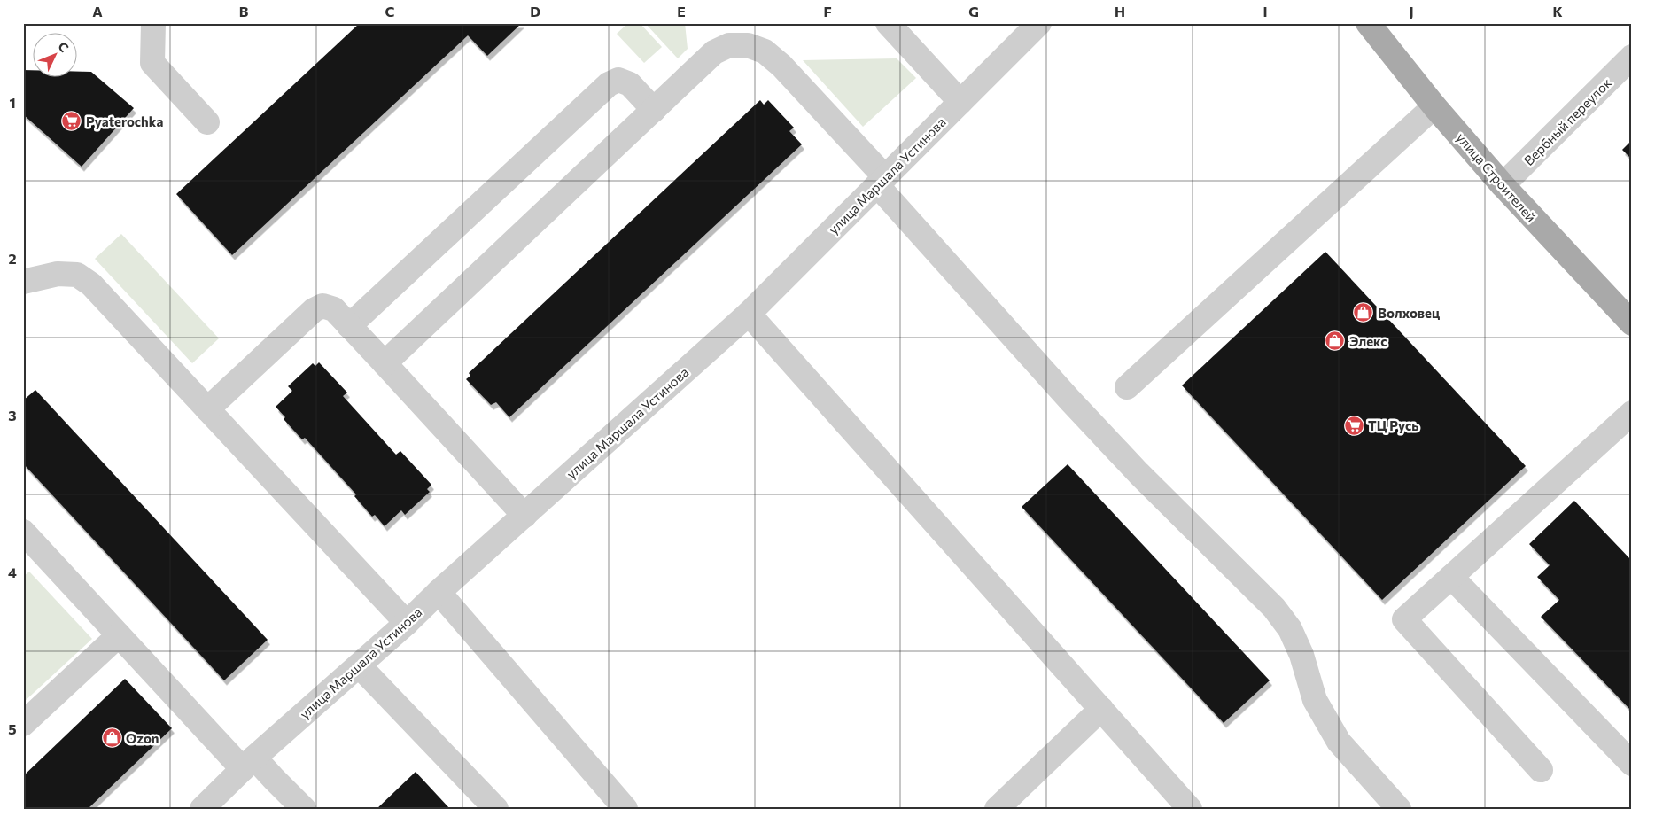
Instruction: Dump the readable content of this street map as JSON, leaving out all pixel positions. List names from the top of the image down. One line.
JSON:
{"streets":{"main road":["улица Строителей"],"street":["Вербный переулок","улица Маршала Устинова"]},"crossings":[["Вербный переулок","улица Строителей"]],"places":{"supermarket":["Pyaterochka","ТЦ Русь"],"shop":["Волховец","Элекс","Ozon"]},"north":"top right","grid":{"columns":["A","B","C","D","E","F","G","H","I","J","K"],"rows":["1","2","3","4","5"]}}
